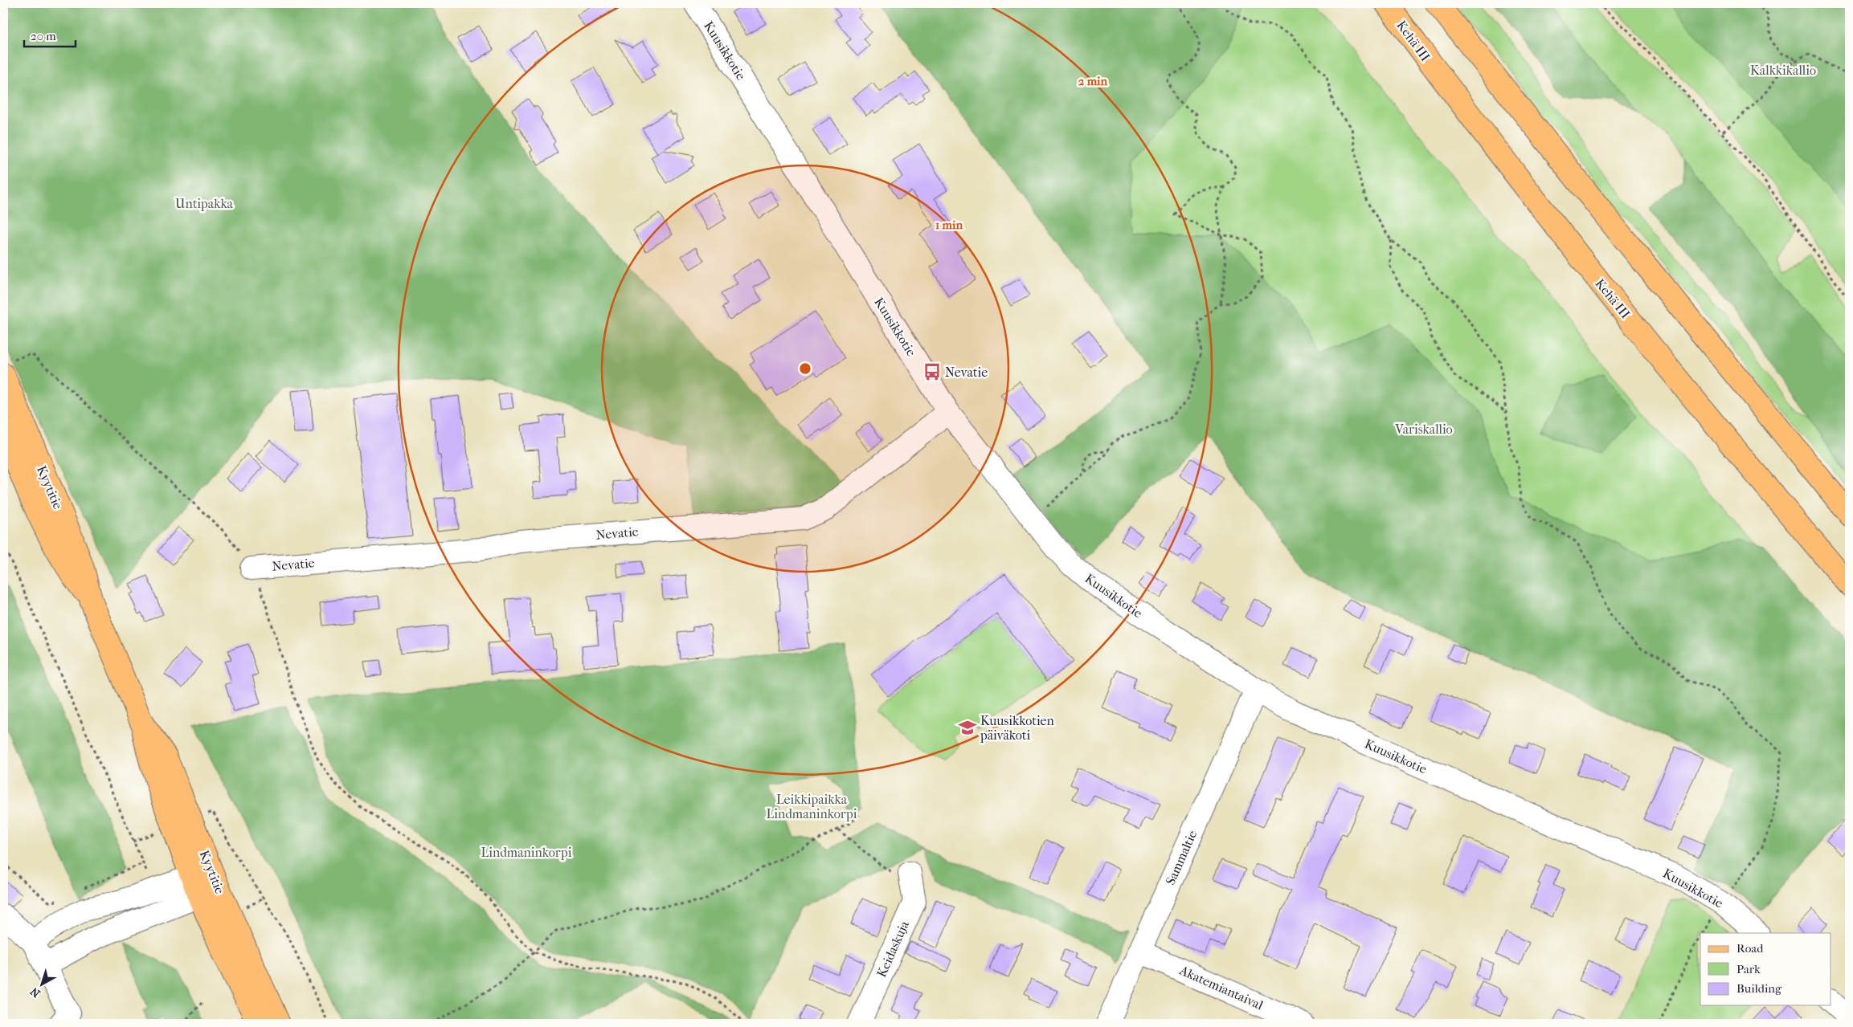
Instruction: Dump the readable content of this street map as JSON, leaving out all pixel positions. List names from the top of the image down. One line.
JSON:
{"streets":{"main road":["Kehä III","Kyytitie"],"street":["Kuusikkotie","Nevatie","Sammaltie","Keidaskuja","Akatemiantaival"]},"crossings":[["Kuusikkotie","Nevatie"],["Kuusikkotie","Sammaltie"],["Sammaltie","Akatemiantaival"]],"parks":["Kalkkikallio","Untipakka","Variskallio","Leikkipaikka Lindmaninkorpi","Lindmaninkorpi"],"places":{"bus stop":["Nevatie"],"school or university":["Kuusikkotien päiväkoti"]},"legend":["Road","Park","Building"],"scale_bar":"20 m","north":"bottom left","rings":["2 min","1 min"]}
